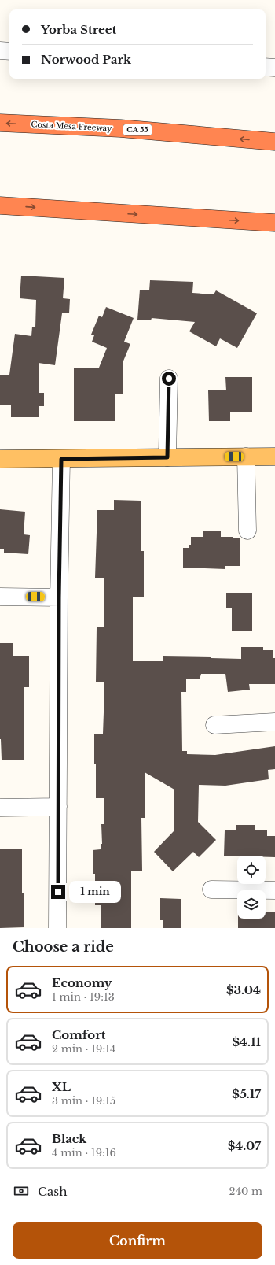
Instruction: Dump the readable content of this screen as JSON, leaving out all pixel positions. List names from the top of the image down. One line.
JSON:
{"streets":{"highway":["Costa Mesa Freeway","CA 55"]},"page":{"banner":["Yorba Street","Norwood Park"],"bubble":"1 min","heading":"Choose a ride","list":[{"name":"Economy","note":"1 min · 19:13","value":"$3.04"},{"name":"Comfort","note":"2 min · 19:14","value":"$4.11"},{"name":"XL","note":"3 min · 19:15","value":"$5.17"},{"name":"Black","note":"4 min · 19:16","value":"$4.07"}],"pay":["Cash","240 m"],"buttons":"Confirm"}}
